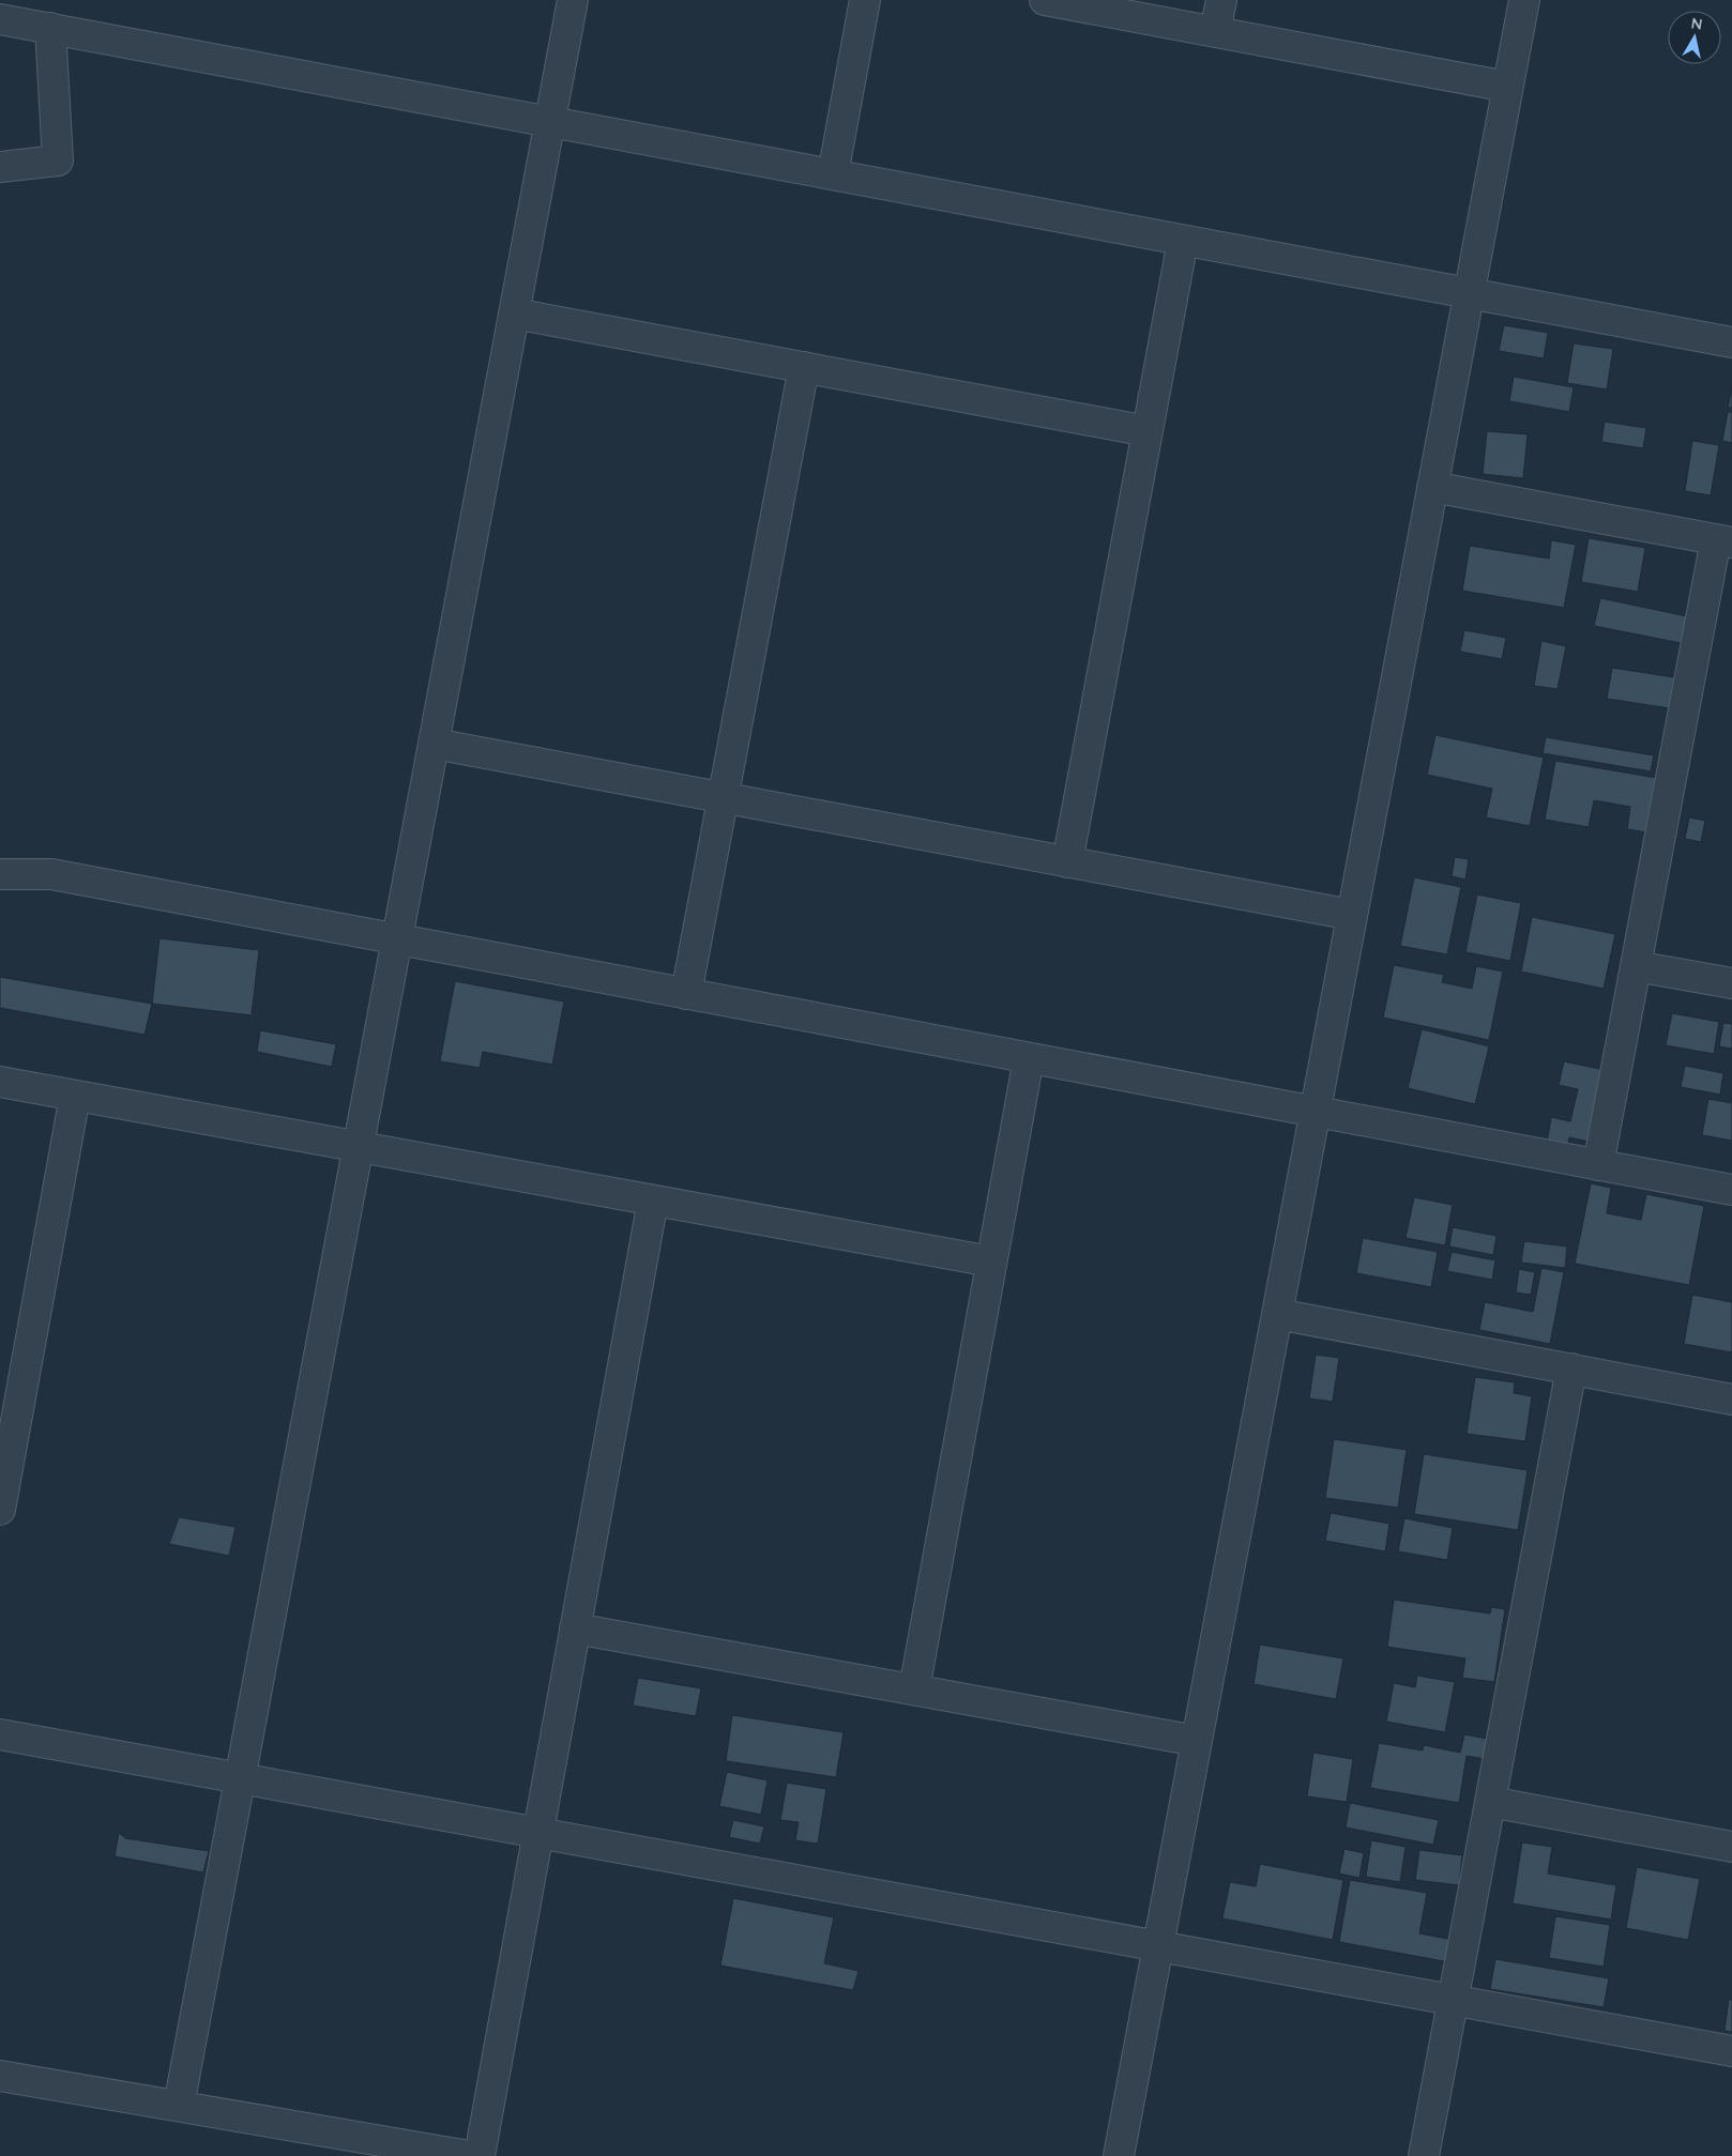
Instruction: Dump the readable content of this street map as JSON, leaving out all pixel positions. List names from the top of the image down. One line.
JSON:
{"north":"top"}
